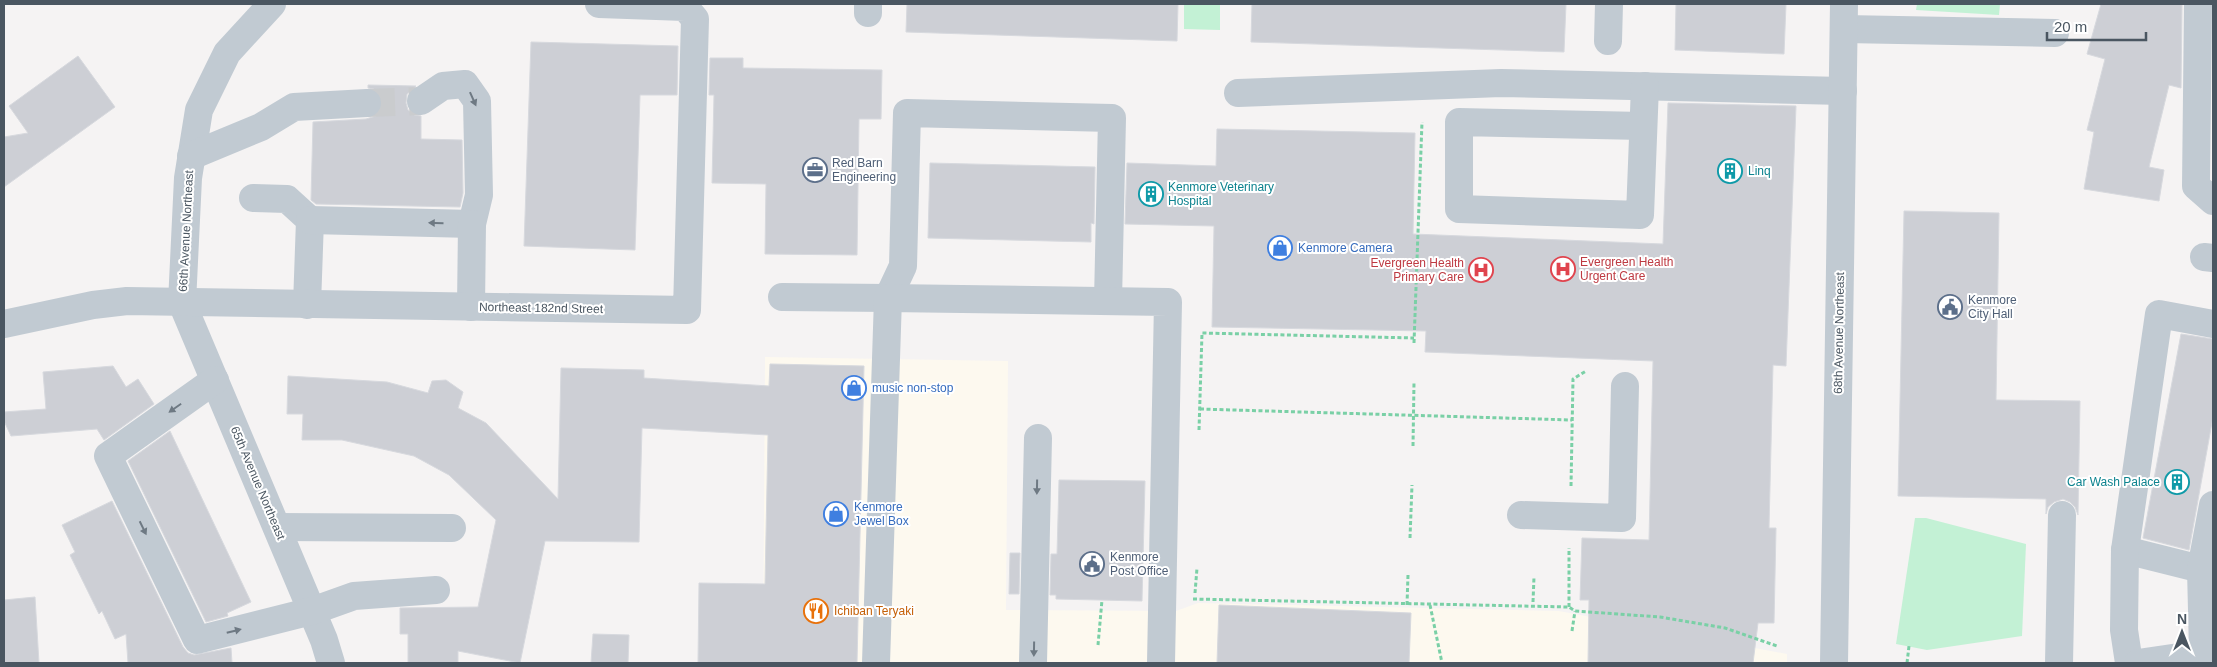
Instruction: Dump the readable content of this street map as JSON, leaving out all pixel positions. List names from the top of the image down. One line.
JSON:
{"streets":{"street":["66th Avenue Northeast","Northeast 182nd Street","68th Avenue Northeast","65th Avenue Northeast"]},"crossings":[["66th Avenue Northeast","Northeast 182nd Street"],["66th Avenue Northeast","65th Avenue Northeast"],["Northeast 182nd Street","65th Avenue Northeast"]],"places":{"office":["Red Barn Engineering"],"building":["Linq","Kenmore Veterinary Hospital","Car Wash Palace"],"shop":["Kenmore Camera","music non-stop","Kenmore Jewel Box"],"hospital":["Evergreen Health Urgent Care","Evergreen Health Primary Care"],"public building":["Kenmore City Hall","Kenmore Post Office"],"restaurant":["Ichiban Teryaki"]},"scale_bar":"20 m","north":"top"}
